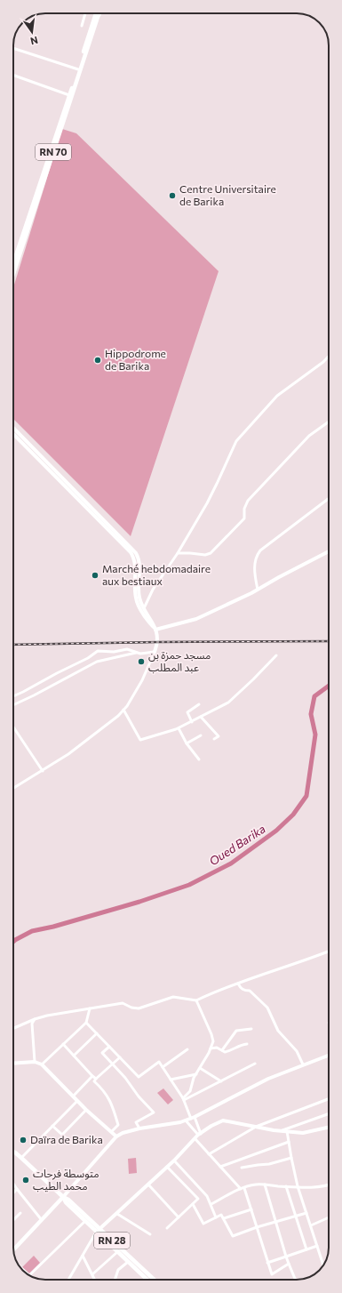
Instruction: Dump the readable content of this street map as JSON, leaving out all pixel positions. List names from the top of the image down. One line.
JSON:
{"streets":{"main road":["RN 70","RN 28"]},"water":["Oued Barika"],"places":["Centre Universitaire de Barika","Hippodrome de Barika","Marché hebdomadaire aux bestiaux","مسجد حمزة بن عبد المطلب","Daïra de Barika","متوسطة فرحات محمد الطيب"],"north":"bottom"}
